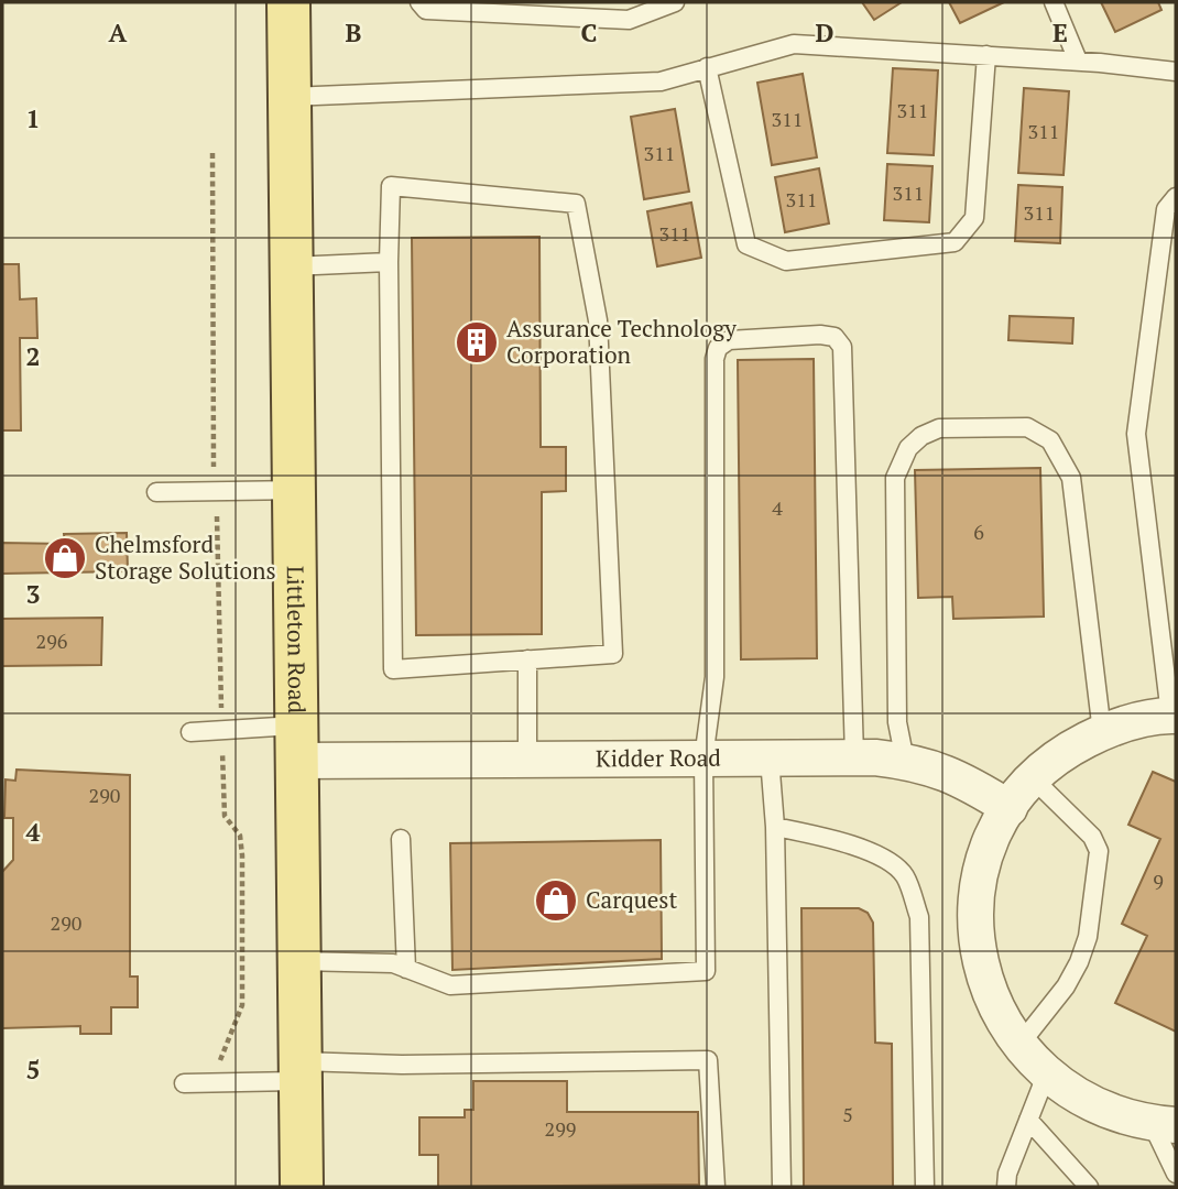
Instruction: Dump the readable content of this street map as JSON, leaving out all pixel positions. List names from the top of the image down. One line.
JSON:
{"streets":{"main road":["Littleton Road"],"street":["Kidder Road"]},"crossings":[["Littleton Road","Kidder Road"]],"places":{"building":["Assurance Technology Corporation"],"shop":["Chelmsford Storage Solutions","Carquest"]},"house_numbers":["311","311","311","311","311","311","311","311","4","6","296","290","9","290","5","299"],"grid":{"columns":["A","B","C","D","E"],"rows":["1","2","3","4","5"]}}
